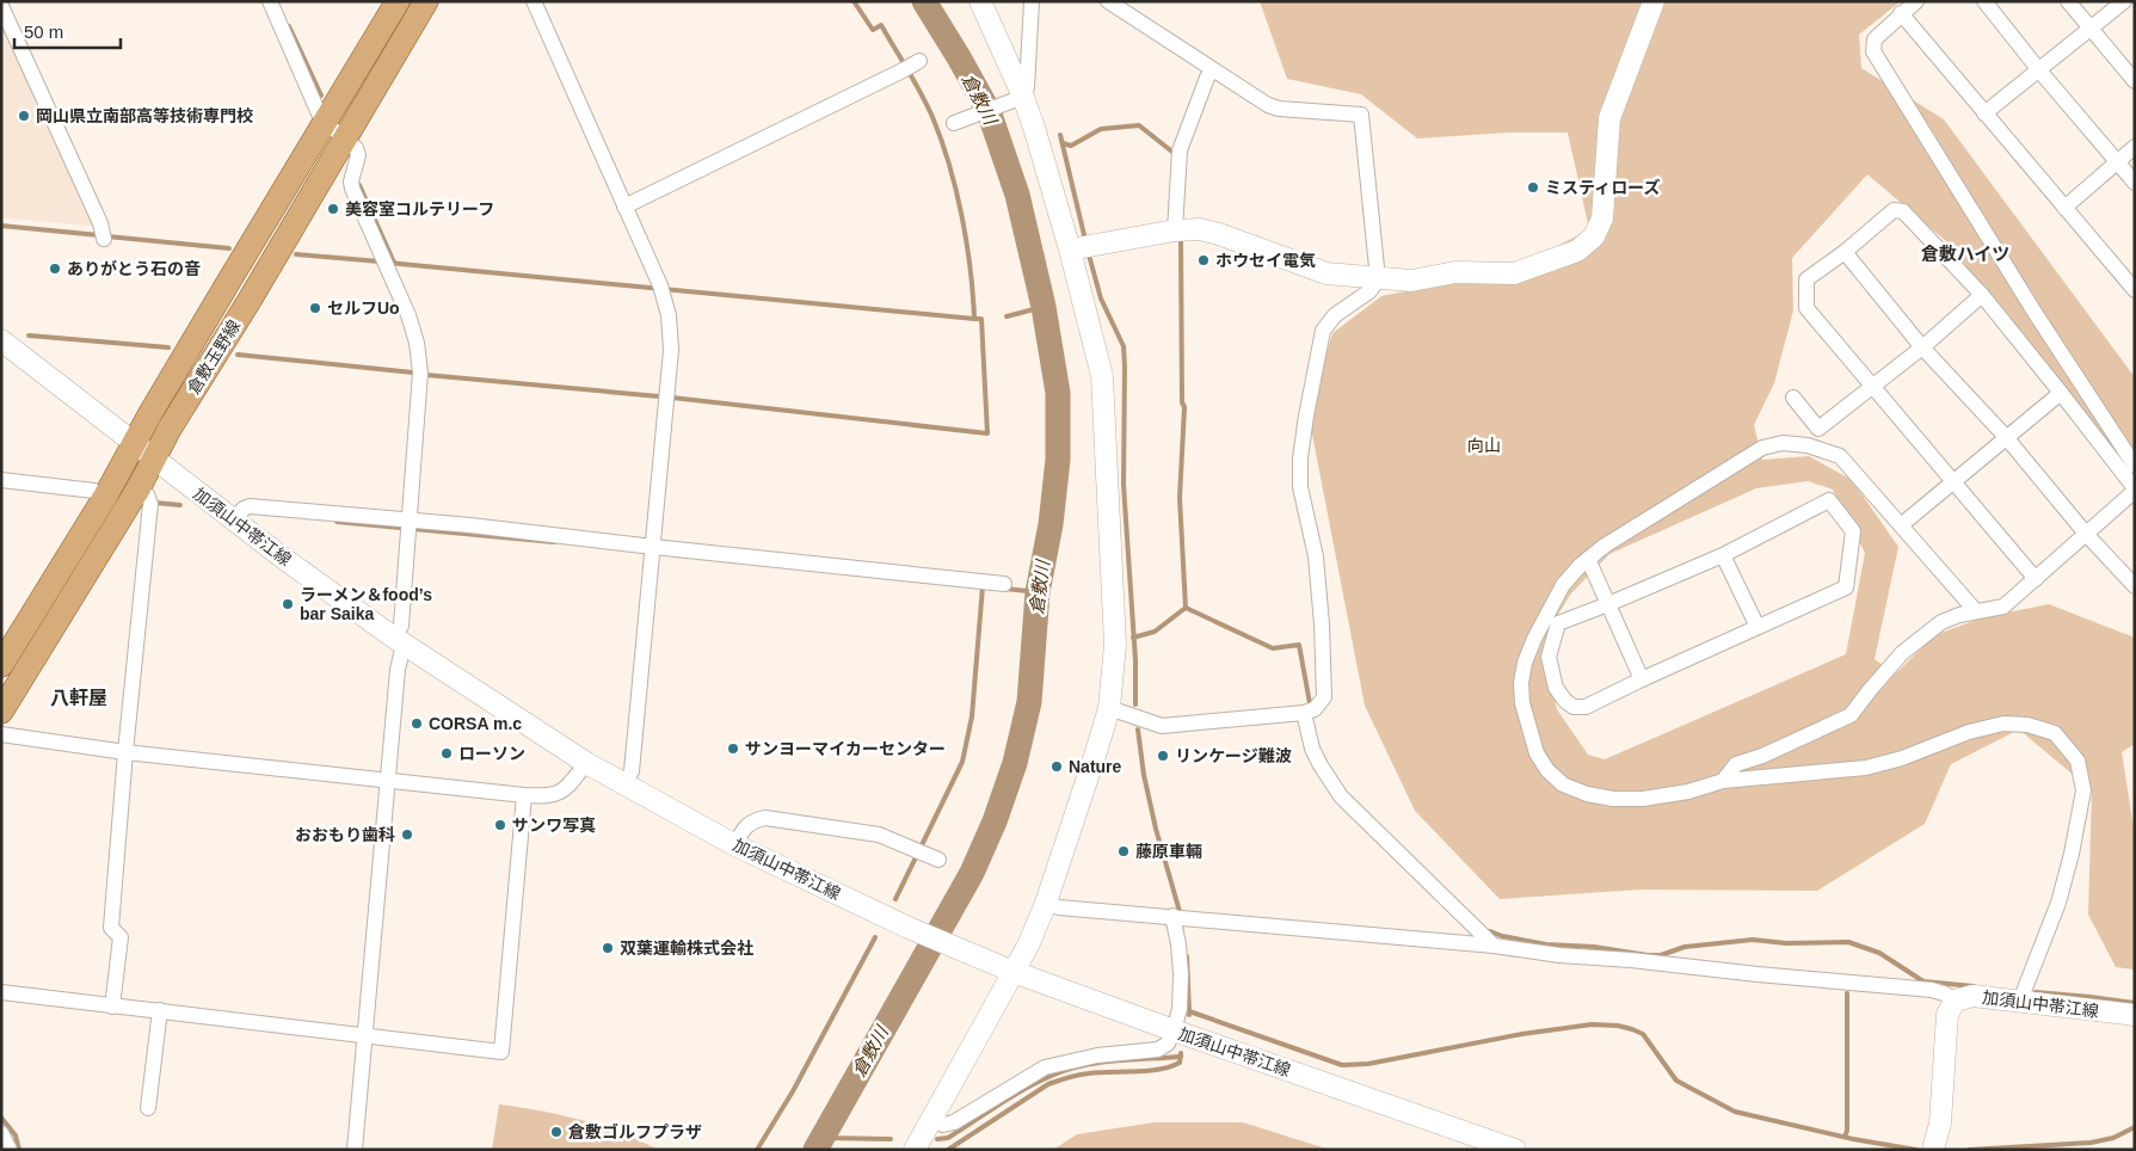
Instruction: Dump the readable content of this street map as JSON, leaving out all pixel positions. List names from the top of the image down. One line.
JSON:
{"streets":{"main road":["倉敷玉野線"],"street":["加須山中帯江線"]},"crossings":[["倉敷玉野線","加須山中帯江線"]],"districts":["倉敷ハイツ","八軒屋"],"water":["倉敷川"],"parks":["向山"],"places":["岡山県立南部高等技術専門校","ミスティローズ","美容室コルテリーフ","ホウセイ電気","ありがとう石の音","セルフUo","ラーメン＆food’s bar Saika","CORSA m.c","サンヨーマイカーセンター","ローソン","リンケージ難波","Nature","サンワ写真","おおもり歯科","藤原車輛","双葉運輸株式会社","倉敷ゴルフプラザ"],"scale_bar":"50 m"}
